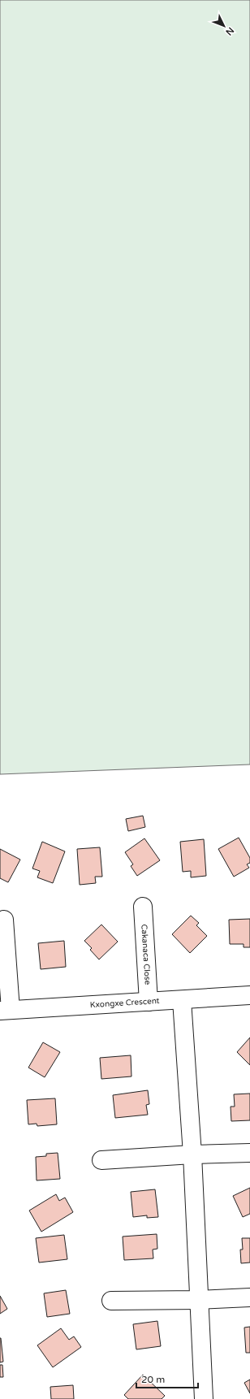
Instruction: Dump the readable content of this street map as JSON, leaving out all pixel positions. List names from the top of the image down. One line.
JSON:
{"streets":{"street":["Cakanaca Close","Kxongxe Crescent"]},"crossings":[["Cakanaca Close","Kxongxe Crescent"]],"scale_bar":"20 m","north":"bottom right"}
